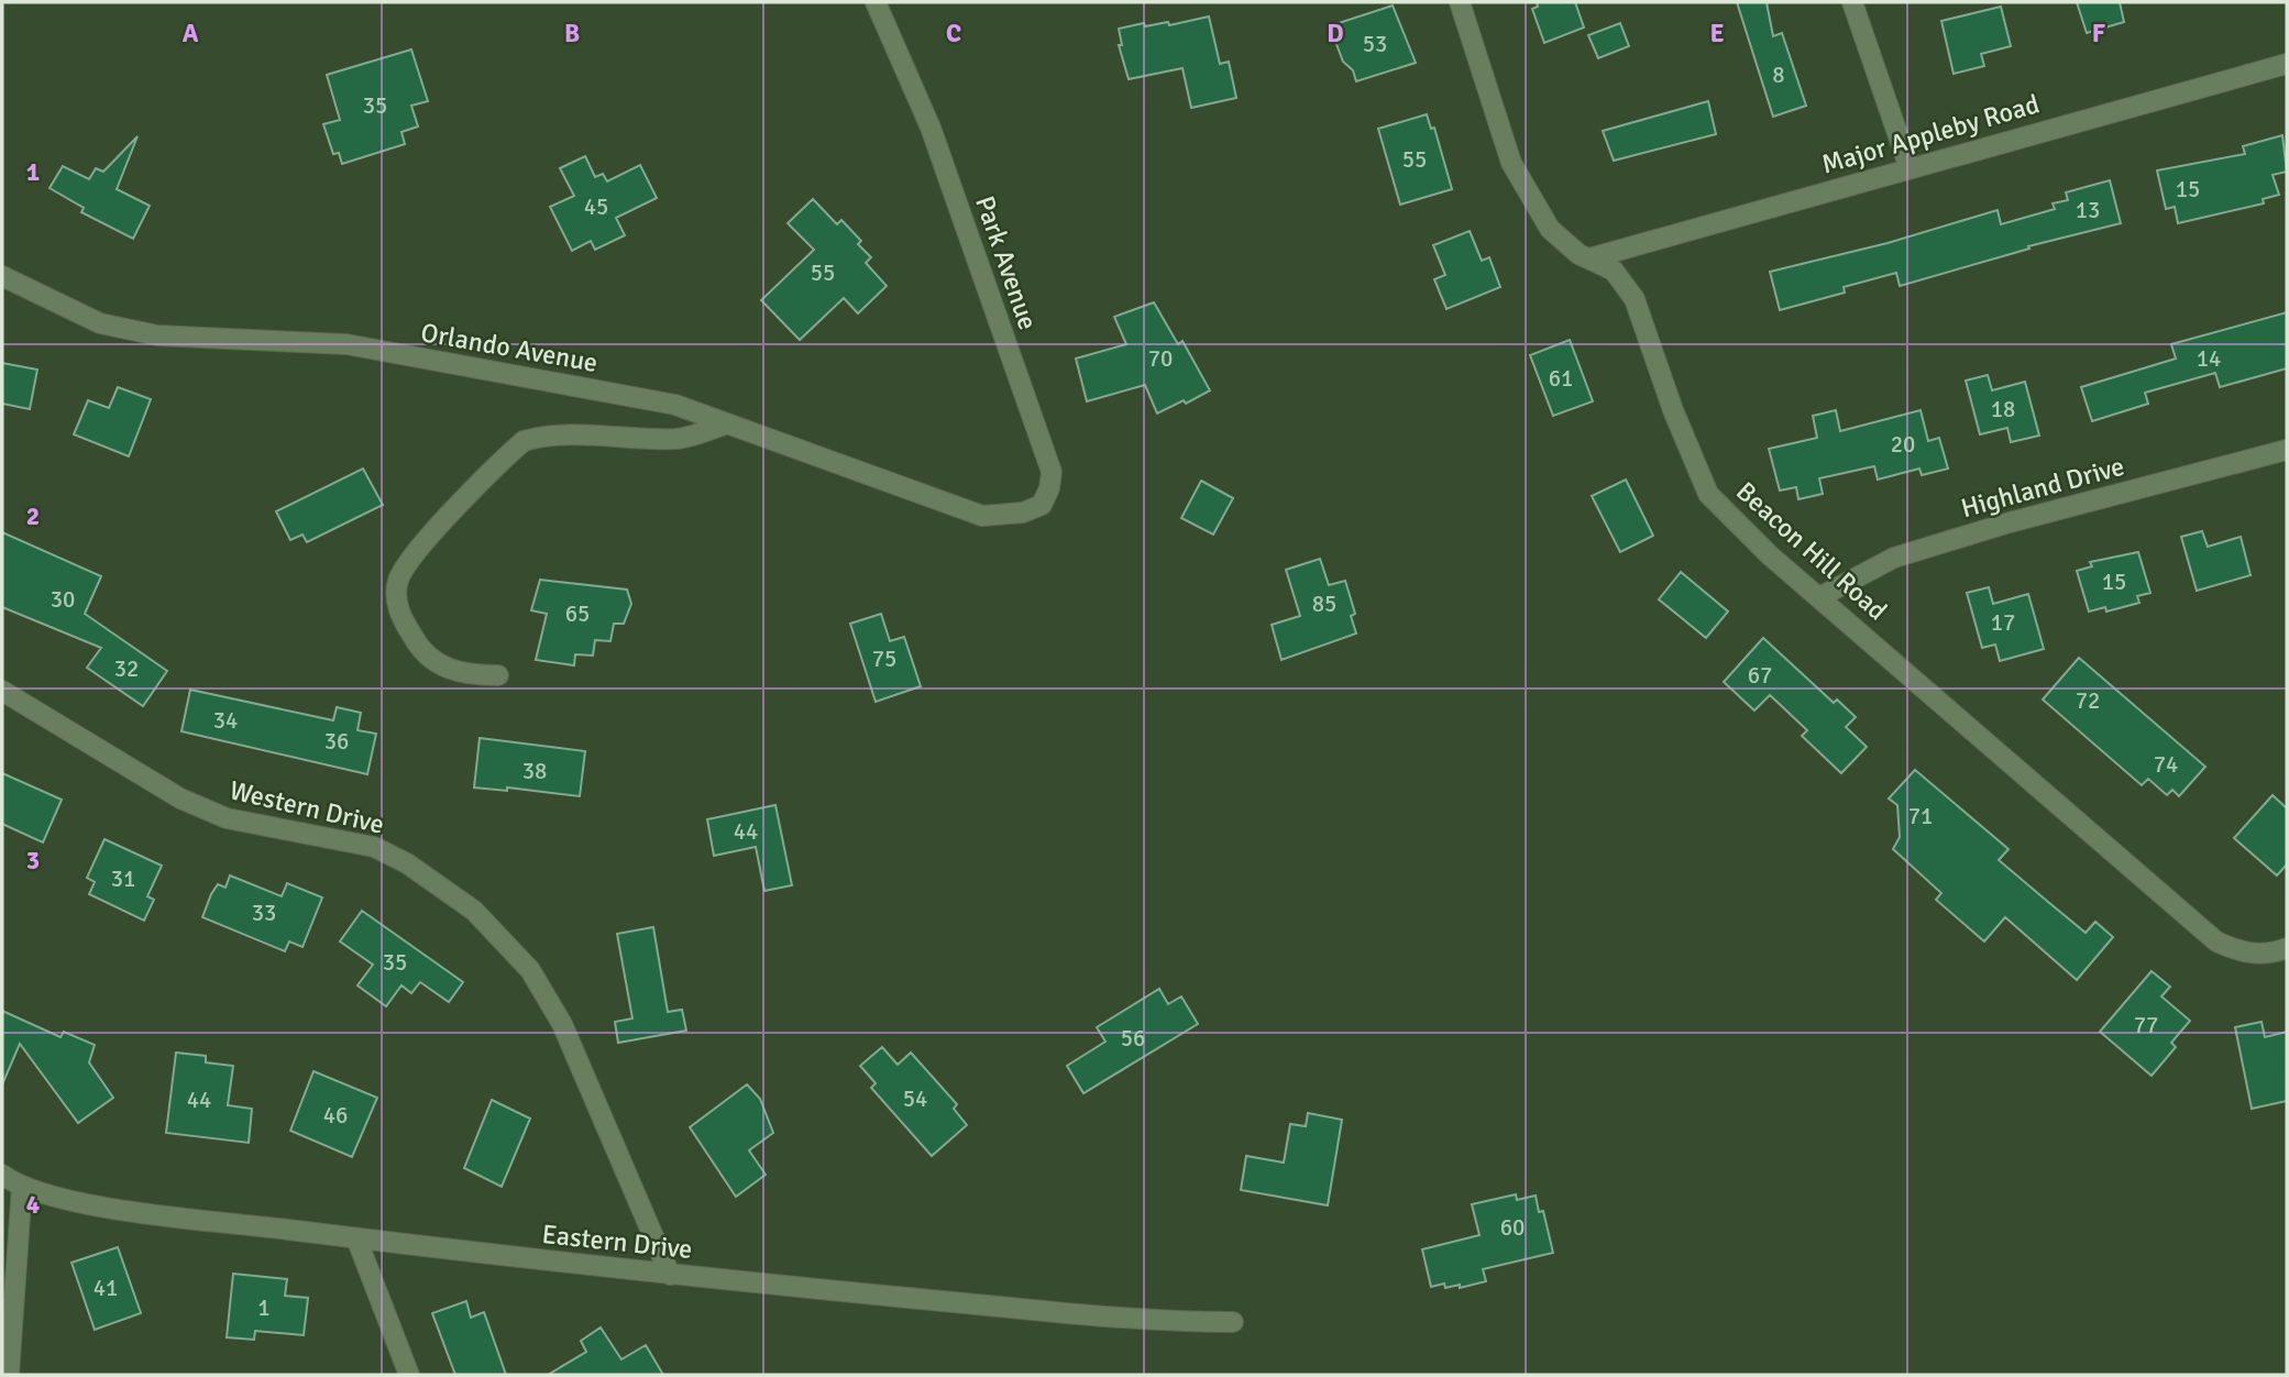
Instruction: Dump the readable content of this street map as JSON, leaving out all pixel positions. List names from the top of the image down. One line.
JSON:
{"streets":{"street":["Major Appleby Road","Park Avenue","Orlando Avenue","Highland Drive","Beacon Hill Road","Western Drive","Eastern Drive"]},"crossings":[["Major Appleby Road","Beacon Hill Road"],["Park Avenue","Orlando Avenue"],["Highland Drive","Beacon Hill Road"],["Western Drive","Eastern Drive"]],"house_numbers":["53","8","35","55","15","45","13","55","70","14","61","18","20","15","30","85","65","17","75","32","67","72","34","36","74","38","71","44","31","33","35","77","56","54","44","46","60","41","1"],"grid":{"columns":["A","B","C","D","E","F"],"rows":["1","2","3","4"]}}
